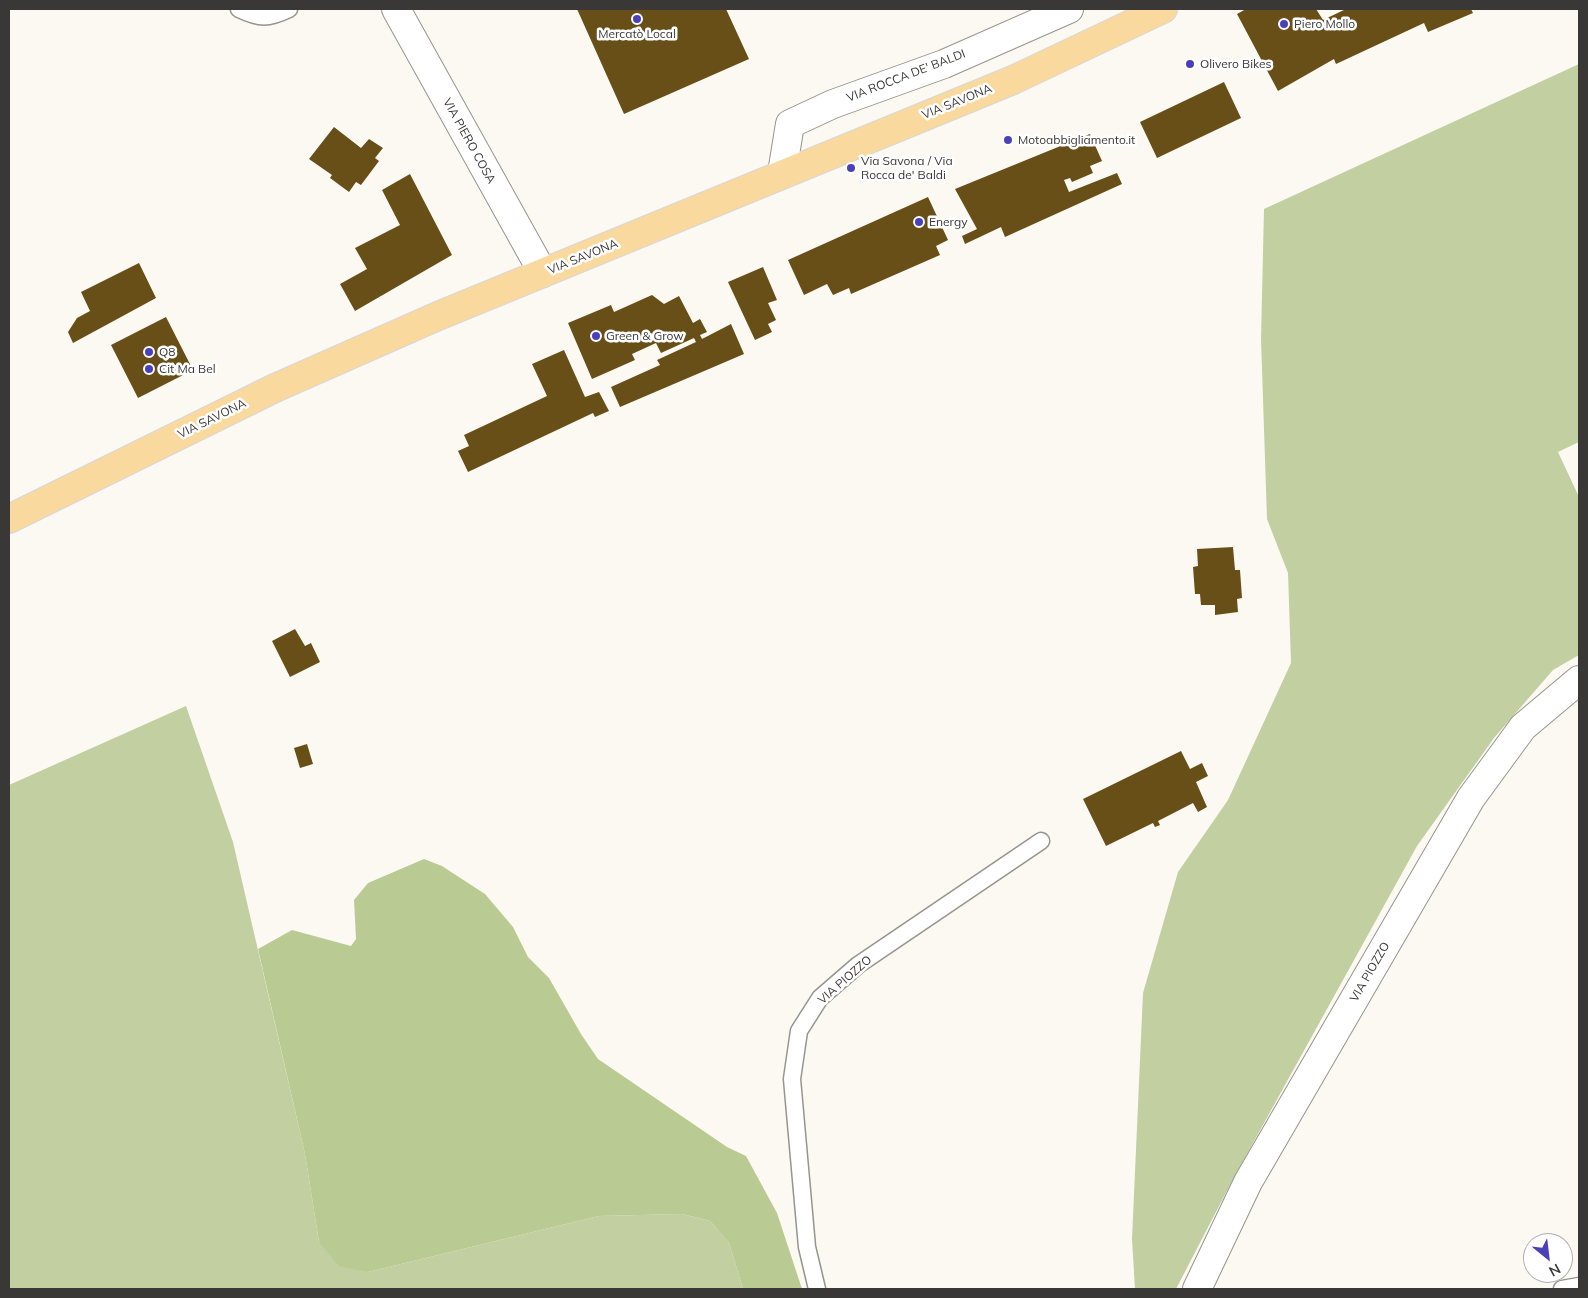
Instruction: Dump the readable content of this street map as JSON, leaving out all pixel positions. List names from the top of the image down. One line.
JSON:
{"streets":{"main road":["VIA SAVONA"],"street":["VIA ROCCA DE' BALDI","VIA PIERO COSA","VIA PIOZZO"]},"crossings":[["VIA ROCCA DE' BALDI","VIA SAVONA"],["VIA SAVONA","VIA PIERO COSA"]],"places":["Mercatò Local","Piero Mollo","Olivero Bikes","Motoabbigliamento.it","Via Savona / Via Rocca de' Baldi","Energy","Green & Grow","Q8","Cit Ma Bel"],"north":"bottom right"}
